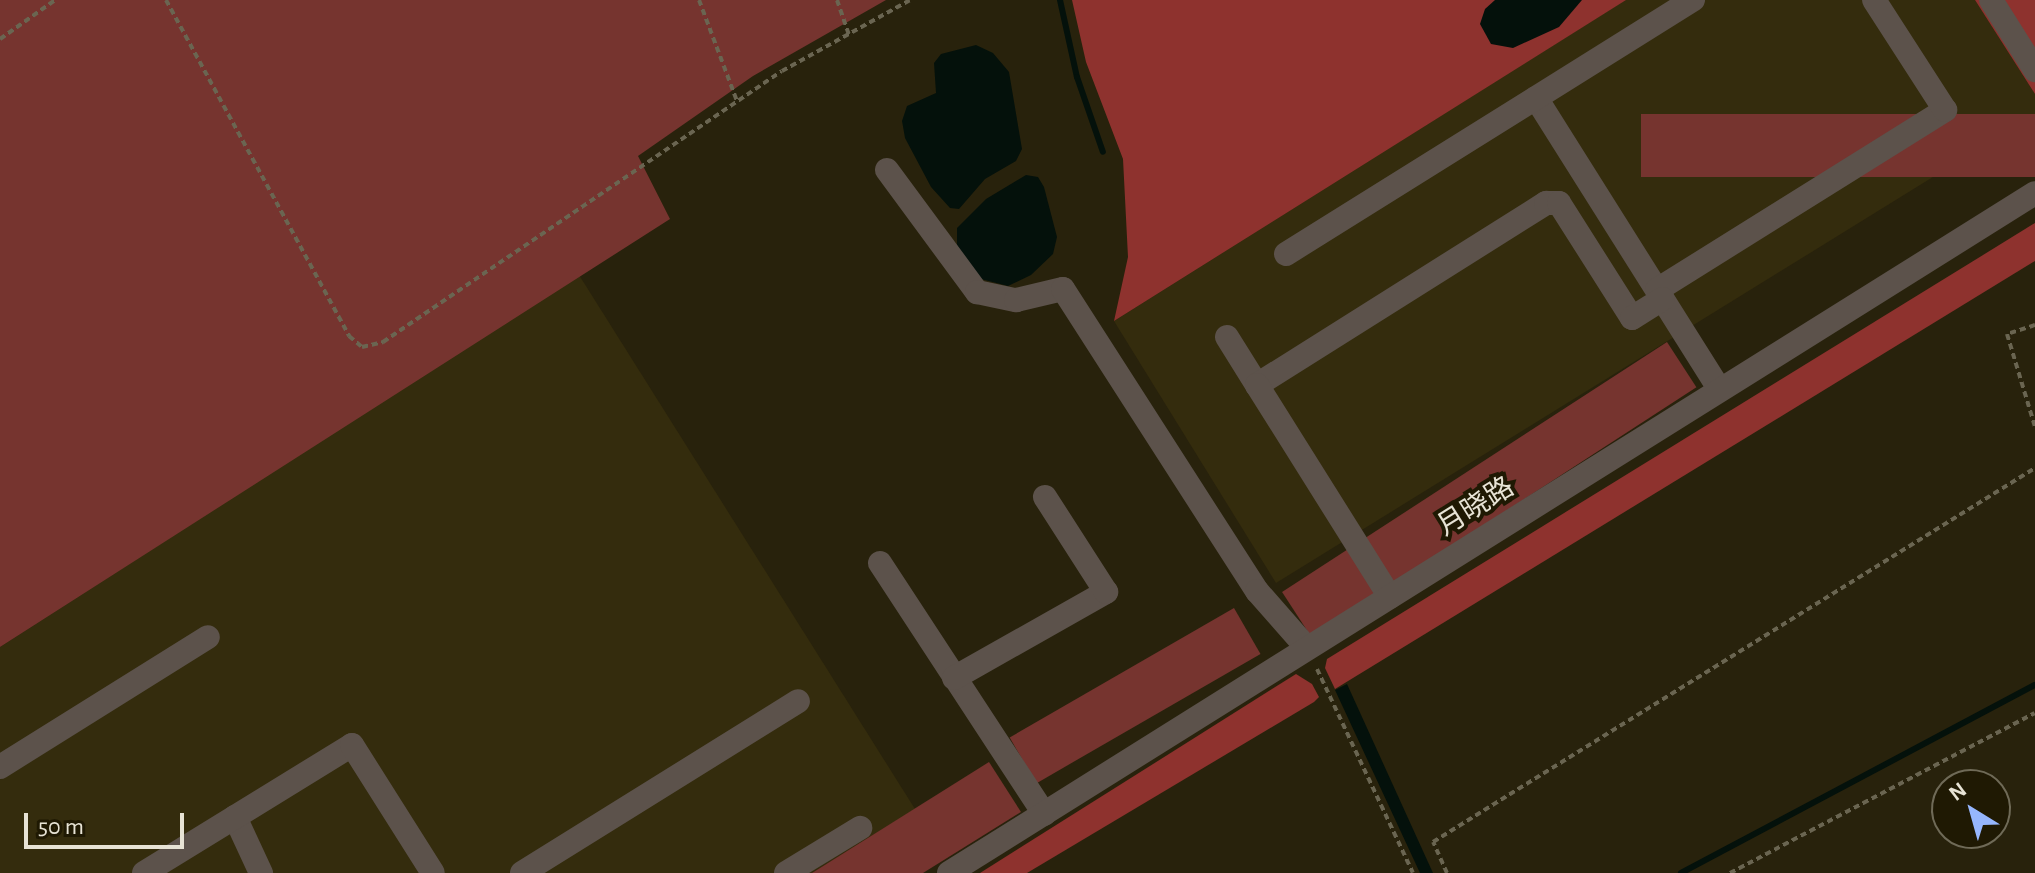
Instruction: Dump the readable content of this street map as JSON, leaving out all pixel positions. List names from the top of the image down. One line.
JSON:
{"streets":{"street":["月晓路"]},"scale_bar":"50 m","north":"top left"}
